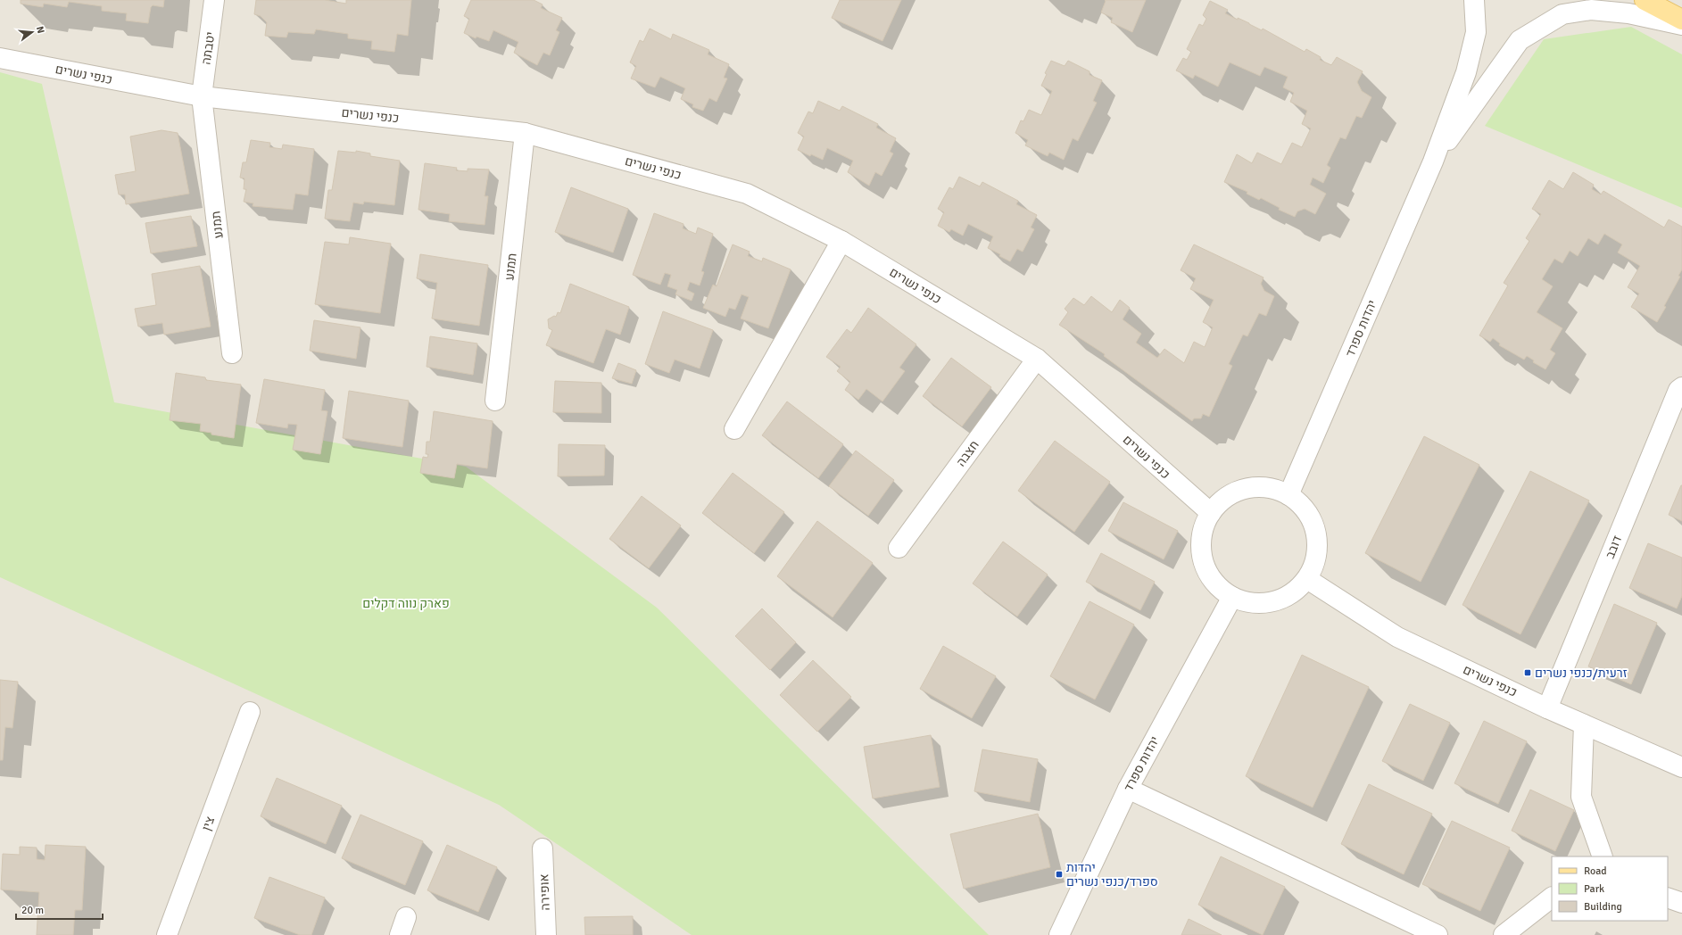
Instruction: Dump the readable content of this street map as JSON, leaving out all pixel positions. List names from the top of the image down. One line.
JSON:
{"streets":{"street":["יטבתה","כנפי נשרים","תמנע","יהדות ספרד","חצבה","דובב","צין","אופירה"]},"crossings":[["יטבתה","כנפי נשרים"],["יטבתה","תמנע"],["כנפי נשרים","תמנע"],["כנפי נשרים","יהדות ספרד"],["כנפי נשרים","חצבה"],["כנפי נשרים","דובב"]],"parks":["פארק נווה דקלים"],"places":{"transit":["זרעית/כנפי נשרים","יהדות ספרד/כנפי נשרים"]},"legend":["Road","Park","Building"],"scale_bar":"20 m","north":"right"}
